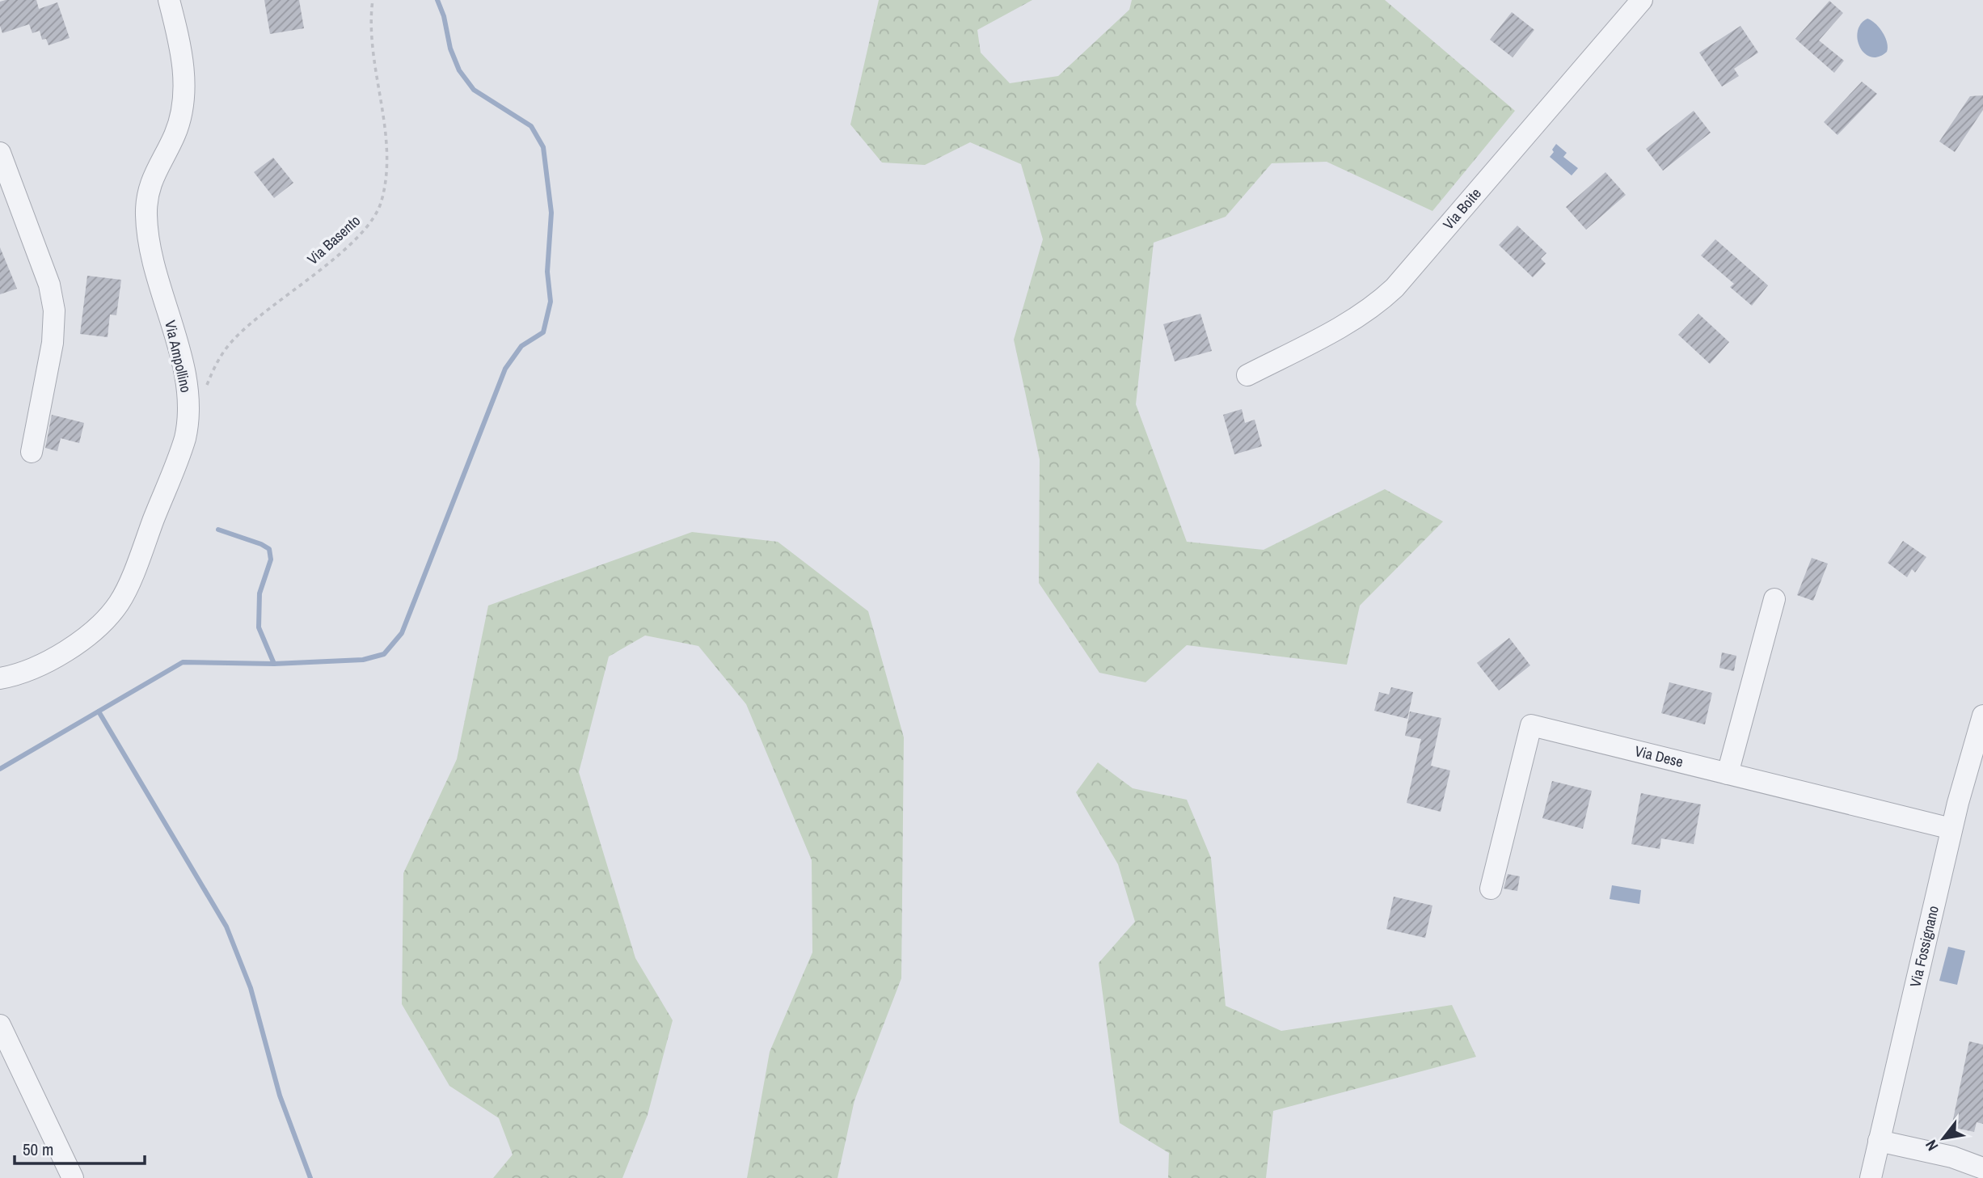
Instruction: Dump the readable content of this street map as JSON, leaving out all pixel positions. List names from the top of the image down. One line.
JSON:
{"streets":{"street":["Via Boite","Via Ampollino","Via Dese","Via Fossignano"],"path":["Via Basento"]},"crossings":[["Via Dese","Via Fossignano"]],"scale_bar":"50 m","north":"bottom left"}
